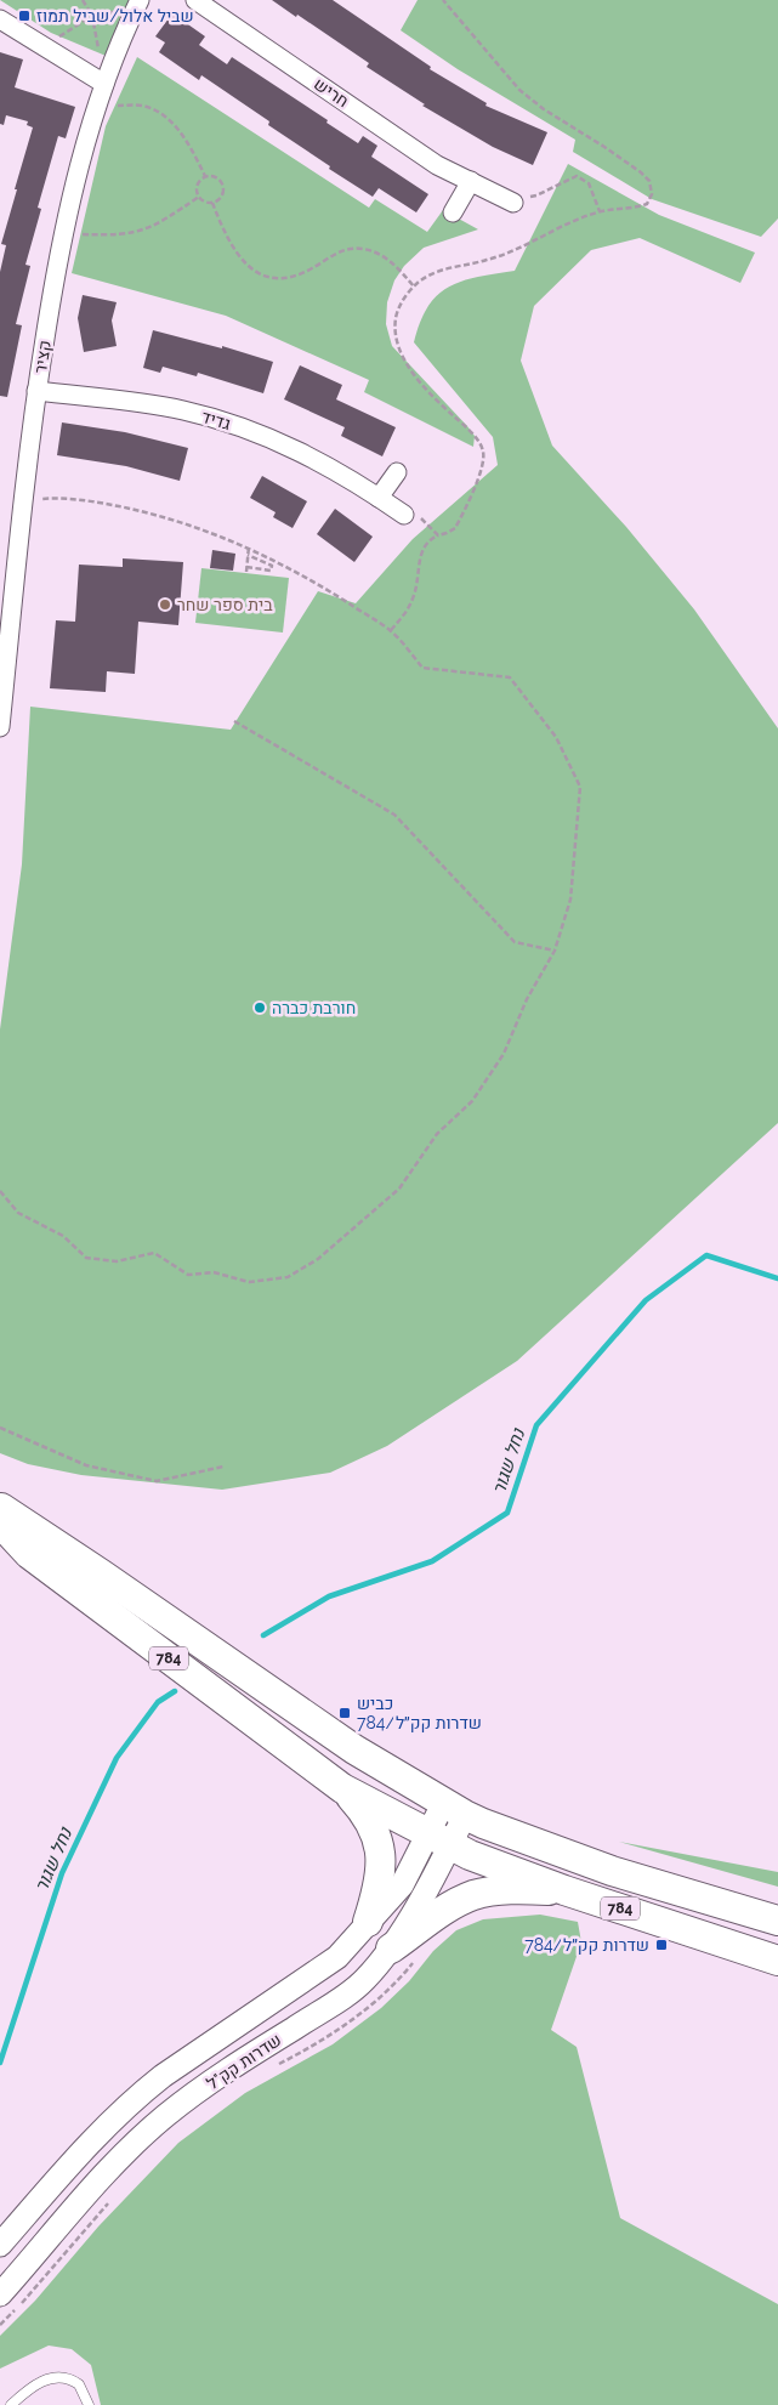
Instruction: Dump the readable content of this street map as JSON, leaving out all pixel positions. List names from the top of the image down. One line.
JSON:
{"streets":{"main road":["784"],"street":["חריש","קציר","גדיד","שדרות קק\"ל"]},"crossings":[["קציר","גדיד"],["784","שדרות קק\"ל"]],"water":["נחל שגור"],"places":{"transit":["שביל אלול/שביל תמוז","כביש 784/שדרות קק״ל","784/שדרות קק״ל"],"other":["בית ספר שחר","חורבת כברה"]}}
